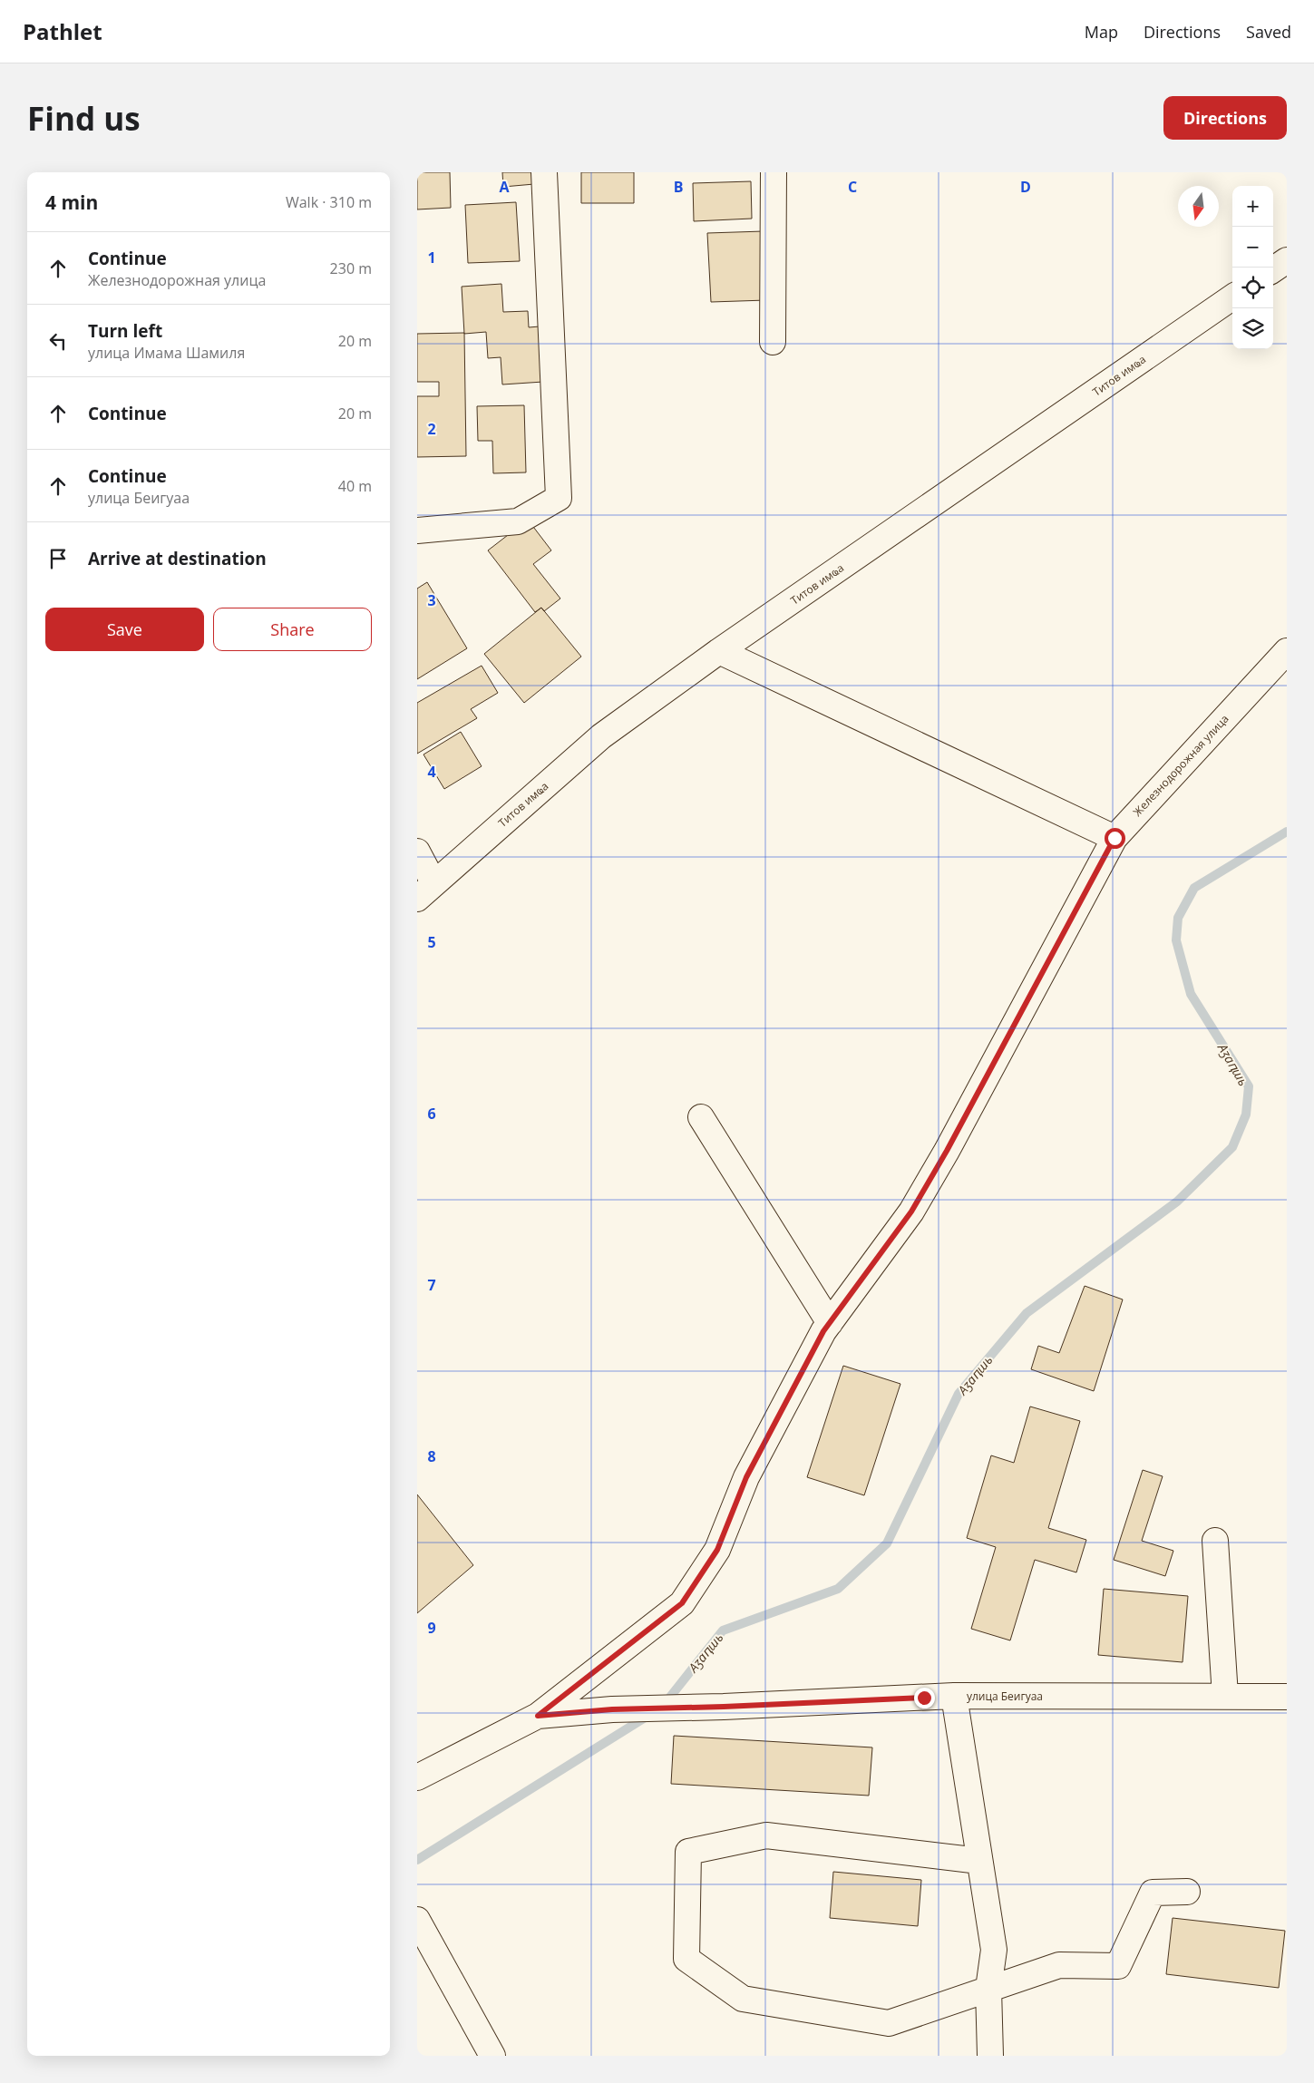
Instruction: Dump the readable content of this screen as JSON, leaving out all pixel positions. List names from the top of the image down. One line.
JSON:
{"streets":{"street":["Титов имҩа","Железнодорожная улица","улица Беигуаа"]},"crossings":[["Железнодорожная улица","улица Беигуаа"]],"water":["Аӡаԥшь"],"north":"bottom","page":{"header":"Pathlet","nav":["Map","Directions","Saved"],"buttons":["Directions",["Save","Share"]],"title":"Find us","heading":["4 min","Walk · 310 m"],"map_buttons":["+","−"],"list":[["Continue","Железнодорожная улица","230 m"],["Turn left","улица Имама Шамиля","20 m"],["Continue","20 m"],["Continue","улица Беигуаа","40 m"],"Arrive at destination"]},"grid":{"columns":["A","B","C","D"],"rows":["1","2","3","4","5","6","7","8","9"]}}
